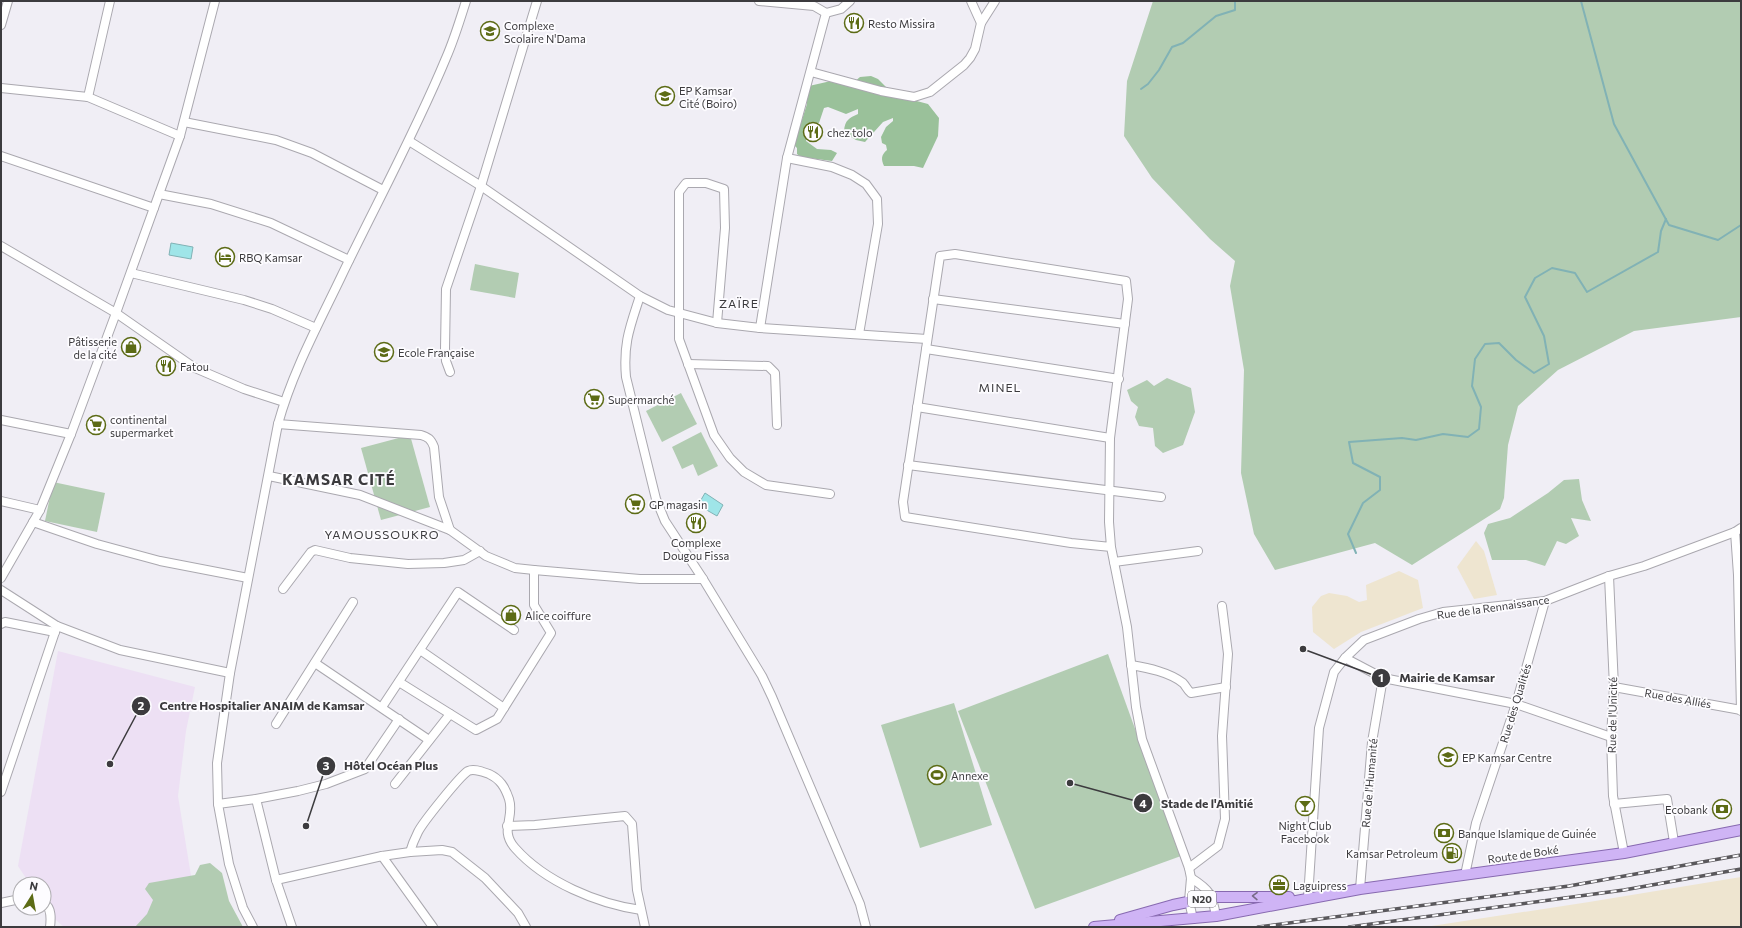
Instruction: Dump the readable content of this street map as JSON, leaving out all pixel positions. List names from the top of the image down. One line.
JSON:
{"streets":{"main road":["Route de Boké","N20"],"street":["Rue de la Rennaissance","Rue des Alliés","Rue des Qualités","Rue de l'Unicité","Rue de l'Humanité"]},"crossings":[["Rue de la Rennaissance","Rue des Qualités"],["Rue de la Rennaissance","Rue de l'Unicité"],["Rue de la Rennaissance","Route de Boké"],["Rue de la Rennaissance","N20"],["Rue des Alliés","Rue de l'Unicité"],["Rue des Qualités","Route de Boké"],["Rue de l'Unicité","Route de Boké"],["Rue de l'Humanité","Route de Boké"],["Route de Boké","N20"]],"districts":["ZAÏRE","MINEL","KAMSAR CITÉ","YAMOUSSOUKRO"],"places":{"restaurant":["Resto Missira","chez tolo","Fatou","Complexe Dougou Fissa"],"school or university":["Complexe Scolaire N'Dama","EP Kamsar Cité (Boiro)","Ecole Française","EP Kamsar Centre"],"hotel":["RBQ Kamsar"],"shop":["Pâtisserie de la cité","Alice coiffure"],"supermarket":["Supermarché","continental supermarket","GP magasin"],"other":["Mairie de Kamsar","Centre Hospitalier ANAIM de Kamsar","Stade de l'Amitié","Hôtel Océan Plus"],"sports":["Annexe"],"bar":["Night Club Facebook"],"bank":["Ecobank","Banque Islamique de Guinée"],"fuel station":["Kamsar Petroleum"],"office":["Laguipress"]},"north":"top"}
